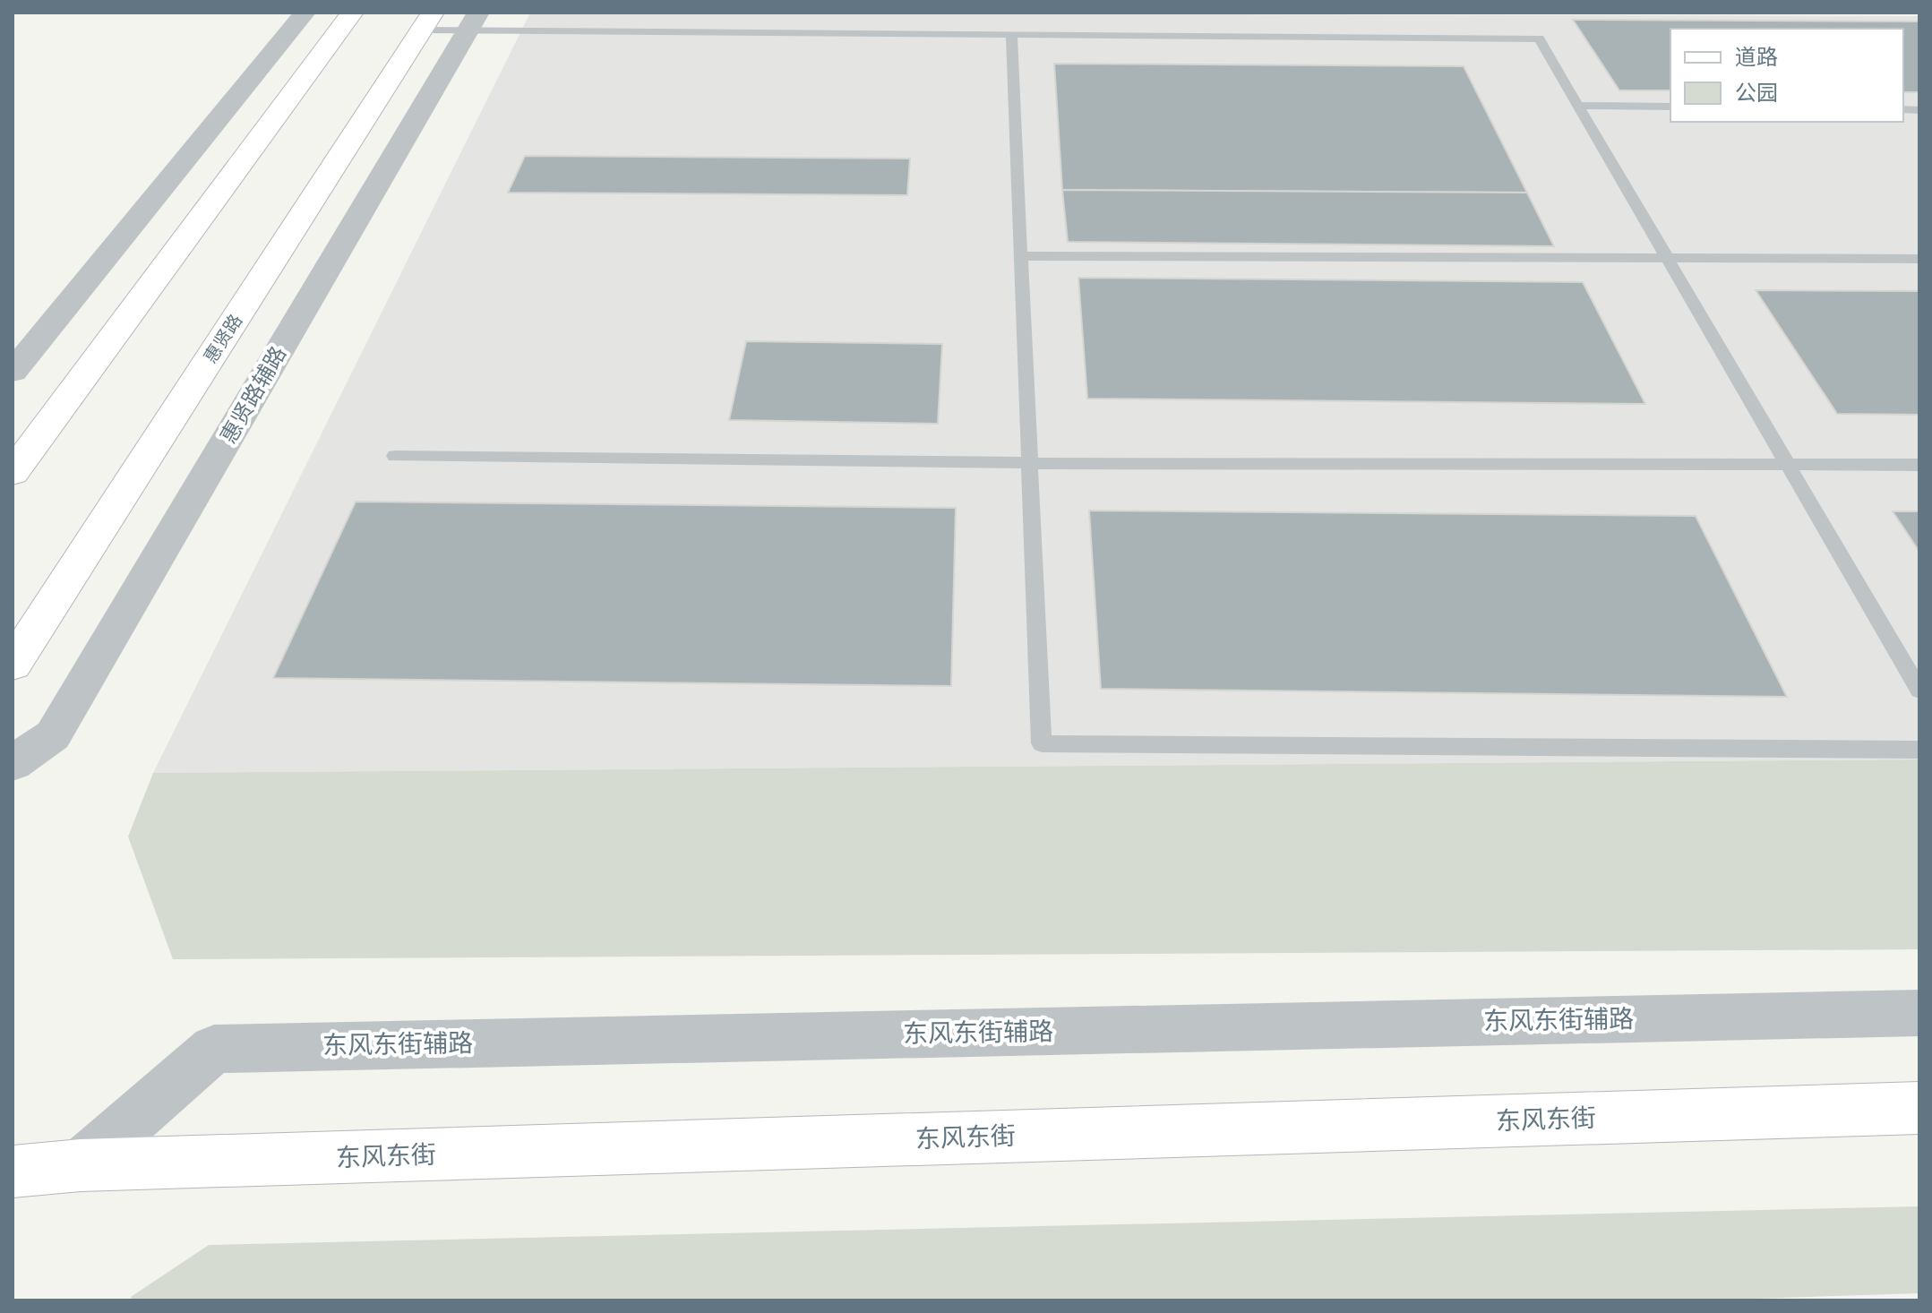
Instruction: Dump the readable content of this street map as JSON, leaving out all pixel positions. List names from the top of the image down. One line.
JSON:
{"streets":{"main road":["惠贤路","东风东街"],"street":["惠贤路辅路","东风东街辅路"]},"crossings":[["东风东街辅路","东风东街"]],"legend":["道路","公园"]}
